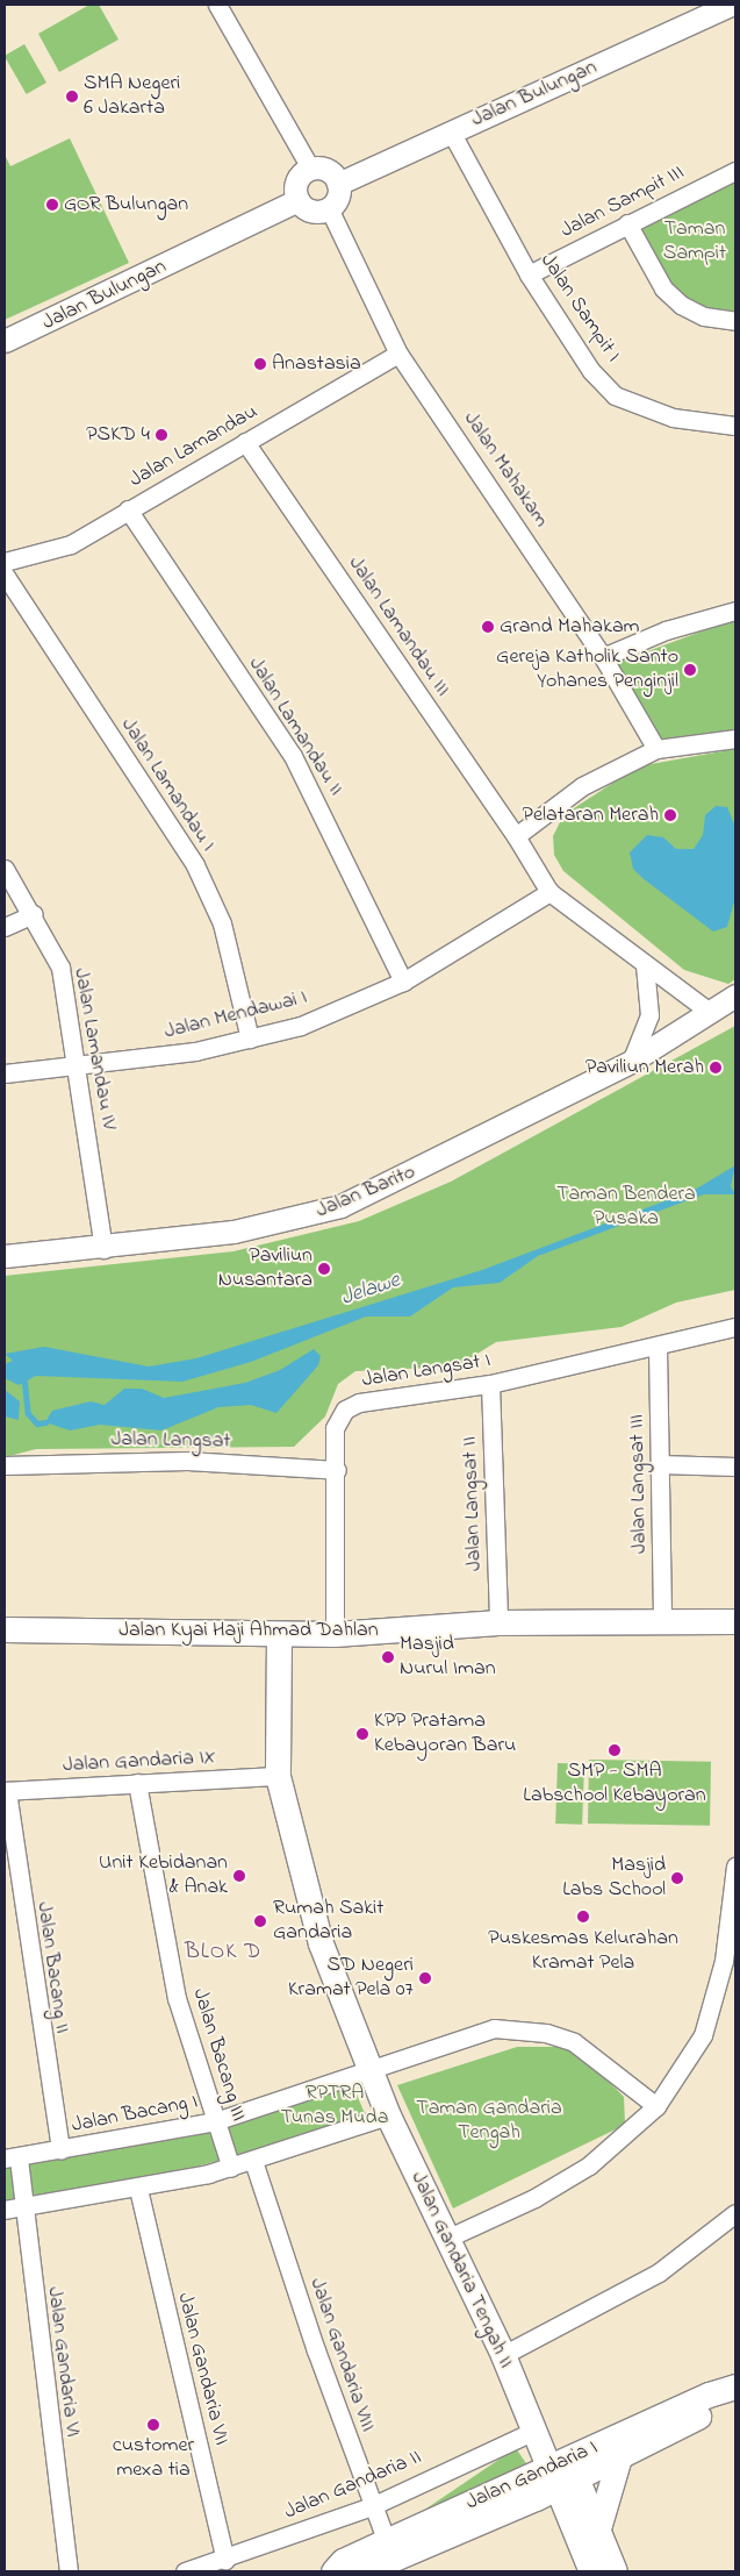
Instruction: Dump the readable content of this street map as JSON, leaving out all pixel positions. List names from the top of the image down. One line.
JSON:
{"streets":{"main road":["Jalan Kyai Haji Ahmad Dahlan","Jalan Gandaria Tengah II","Jalan Gandaria I"],"street":["Jalan Bulungan","Jalan Sampit III","Jalan Sampit I","Jalan Lamandau","Jalan Mahakam","Jalan Lamandau III","Jalan Lamandau II","Jalan Lamandau I","Jalan Mendawai I","Jalan Lamandau IV","Jalan Barito","Jalan Langsat I","Jalan Langsat","Jalan Langsat III","Jalan Langsat II","Jalan Gandaria IX","Jalan Bacang II","Jalan Bacang III","Jalan Bacang I","Jalan Gandaria VIII","Jalan Gandaria VI","Jalan Gandaria VII","Jalan Gandaria II"]},"crossings":[["Jalan Bulungan","Jalan Sampit I"],["Jalan Bulungan","Jalan Mahakam"],["Jalan Sampit III","Jalan Sampit I"],["Jalan Lamandau","Jalan Mahakam"],["Jalan Lamandau","Jalan Lamandau III"],["Jalan Lamandau","Jalan Lamandau II"],["Jalan Lamandau II","Jalan Mendawai I"],["Jalan Lamandau I","Jalan Mendawai I"],["Jalan Mendawai I","Jalan Lamandau IV"],["Jalan Lamandau IV","Jalan Barito"],["Jalan Langsat I","Jalan Langsat"],["Jalan Langsat I","Jalan Langsat III"],["Jalan Langsat I","Jalan Langsat II"],["Jalan Langsat I","Jalan Kyai Haji Ahmad Dahlan"],["Jalan Langsat III","Jalan Kyai Haji Ahmad Dahlan"],["Jalan Langsat II","Jalan Kyai Haji Ahmad Dahlan"],["Jalan Kyai Haji Ahmad Dahlan","Jalan Gandaria Tengah II"],["Jalan Gandaria IX","Jalan Bacang II"],["Jalan Gandaria IX","Jalan Bacang III"],["Jalan Gandaria IX","Jalan Gandaria Tengah II"],["Jalan Bacang II","Jalan Bacang I"],["Jalan Bacang III","Jalan Bacang I"],["Jalan Bacang I","Jalan Gandaria Tengah II"],["Jalan Bacang I","Jalan Gandaria VI"],["Jalan Gandaria Tengah II","Jalan Gandaria I"],["Jalan Gandaria Tengah II","Jalan Gandaria II"],["Jalan Gandaria VIII","Jalan Gandaria I"],["Jalan Gandaria VIII","Jalan Gandaria II"],["Jalan Gandaria VII","Jalan Gandaria II"]],"districts":["BLOK D"],"water":["Jelawe"],"parks":["Taman Sampit","Taman Bendera Pusaka","RPTRA Tunas Muda","Taman Gandaria Tengah"],"places":["SMA Negeri 6 Jakarta","GOR Bulungan","Anastasia","PSKD 4","Grand Mahakam","Gereja Katholik Santo Yohanes Penginjil","Pelataran Merah","Paviliun Merah","Paviliun Nusantara","Masjid Nurul Iman","KPP Pratama Kebayoran Baru","SMP - SMA Labschool Kebayoran","Unit Kebidanan & Anak","Masjid Labs School","Puskesmas Kelurahan Kramat Pela","Rumah Sakit Gandaria","SD Negeri Kramat Pela 07","customer mexa tia"]}
